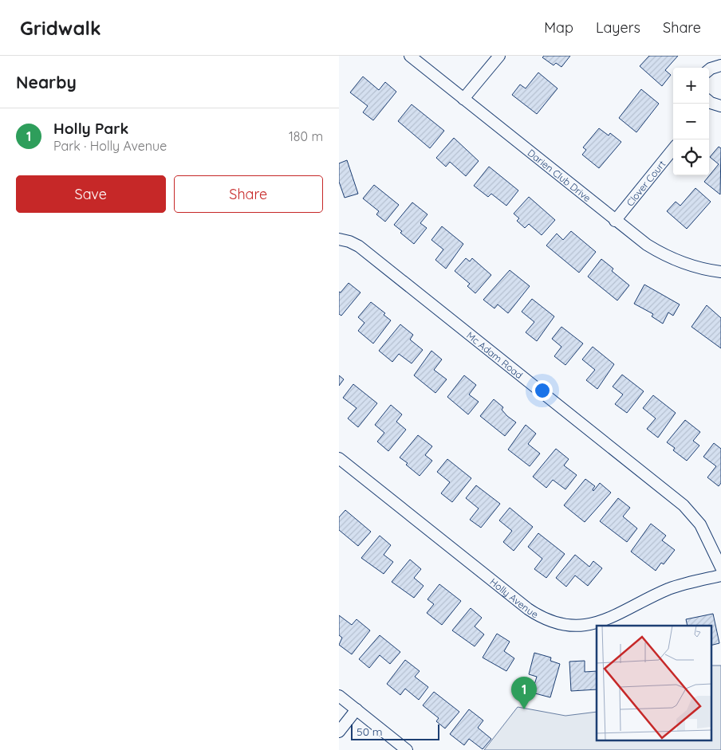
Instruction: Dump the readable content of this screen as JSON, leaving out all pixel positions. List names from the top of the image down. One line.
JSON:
{"streets":{"street":["Darien Club Drive","Clover Court","Mc Adam Road","Holly Avenue"]},"crossings":[["Darien Club Drive","Clover Court"]],"scale_bar":"50 m","page":{"header":"Gridwalk","nav":["Map","Layers","Share"],"heading":"Nearby","map_buttons":["+","−"],"list":[{"mark":"1","name":"Holly Park","note":"Park · Holly Avenue","value":"180 m"}],"buttons":["Save","Share"],"pins":"1","scale":"50 m"}}
